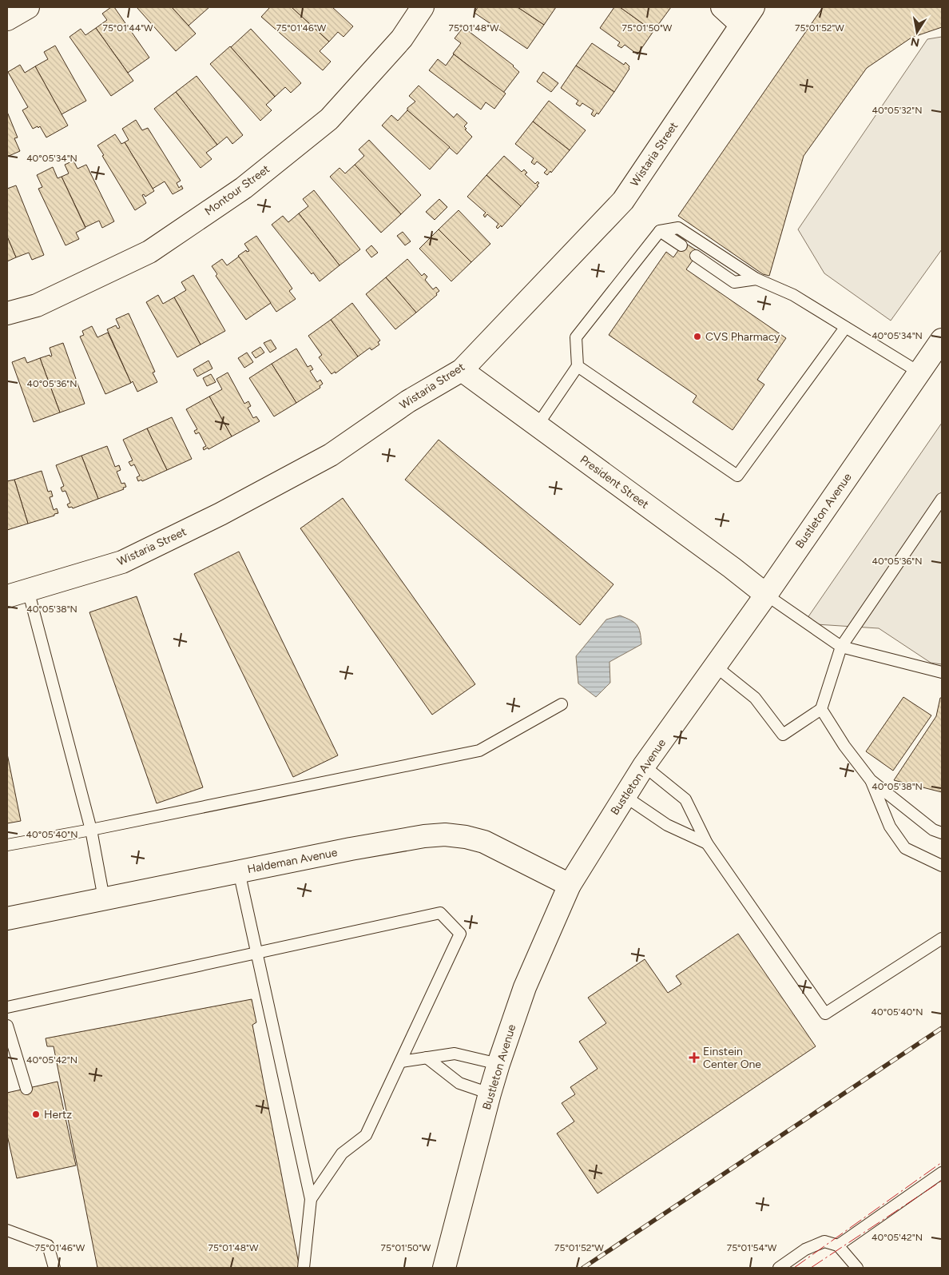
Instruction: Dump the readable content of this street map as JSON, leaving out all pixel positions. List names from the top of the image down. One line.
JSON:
{"streets":{"street":["Wistaria Street","Montour Street","President Street","Bustleton Avenue","Haldeman Avenue"]},"crossings":[["Wistaria Street","President Street"],["President Street","Bustleton Avenue"],["Bustleton Avenue","Haldeman Avenue"]],"places":{"other":["CVS Pharmacy","Hertz"],"health":["Einstein Center One"]},"north":"bottom","coordinates":["75°01'44\"W","75°01'46\"W","75°01'48\"W","75°01'50\"W","75°01'52\"W","40°05'32\"N","40°05'34\"N","40°05'36\"N","40°05'38\"N","40°05'40\"N","40°05'42\"N","75°01'54\"W"]}
